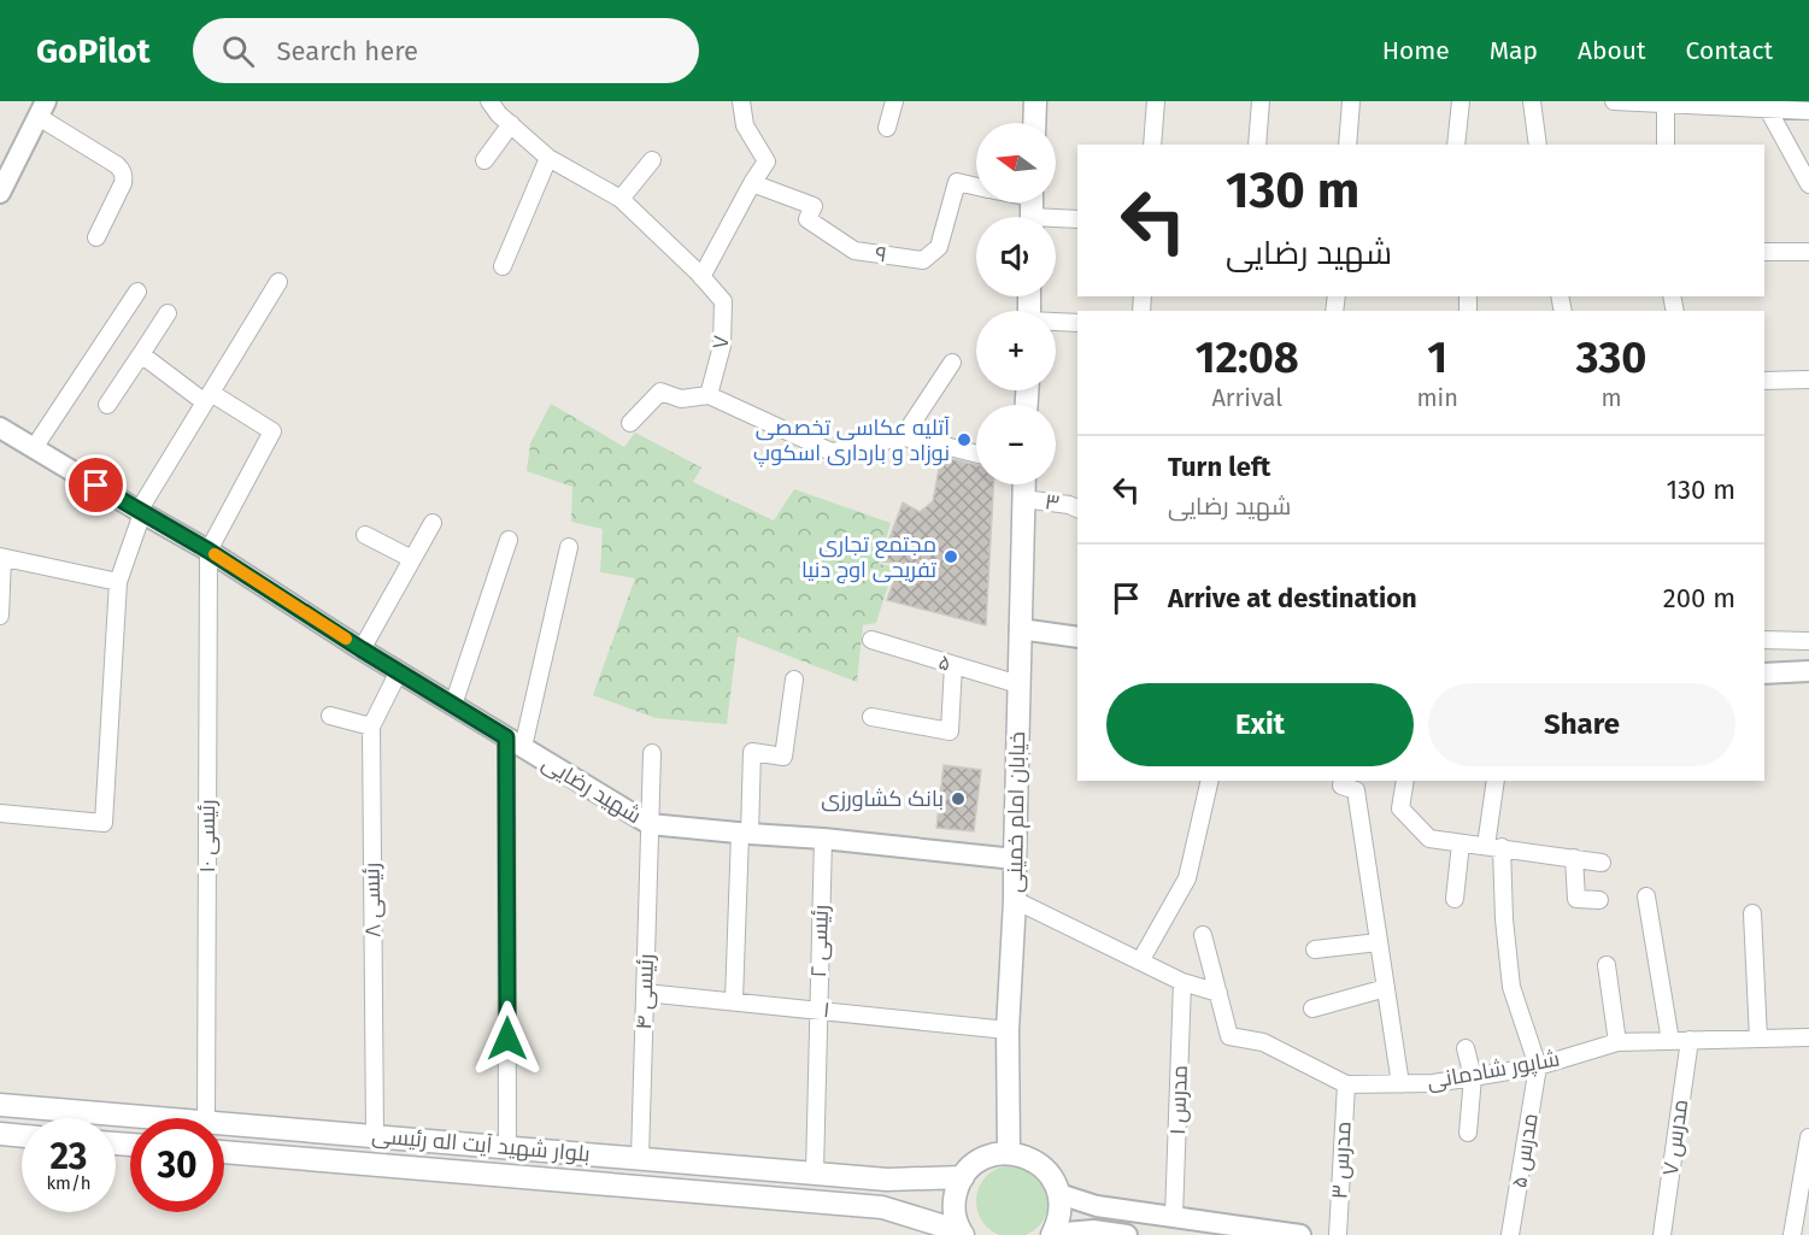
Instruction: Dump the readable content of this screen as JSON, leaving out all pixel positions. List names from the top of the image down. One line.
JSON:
{"streets":{"main road":["خیابان امام خمینی","بلوار شهید آیت اله رئیسی"],"street":["۹","۷","۳","۵","شهید رضایی","رئیسی ۱۰","رئیسی ۸","رئیسی ۲","رئیسی ۴","۱","شاپور شادمانی","مدرس ۱","مدرس ۷","مدرس ۵","مدرس ۳"]},"crossings":[["۳","خیابان امام خمینی"],["۵","خیابان امام خمینی"],["شهید رضایی","خیابان امام خمینی"],["شهید رضایی","رئیسی ۱۰"],["شهید رضایی","رئیسی ۸"],["شهید رضایی","رئیسی ۲"],["شهید رضایی","رئیسی ۴"],["خیابان امام خمینی","۱"],["رئیسی ۸","بلوار شهید آیت اله رئیسی"],["رئیسی ۲","۱"],["رئیسی ۲","بلوار شهید آیت اله رئیسی"],["رئیسی ۴","۱"],["رئیسی ۴","بلوار شهید آیت اله رئیسی"],["شاپور شادمانی","مدرس ۷"],["شاپور شادمانی","مدرس ۵"],["شاپور شادمانی","مدرس ۳"]],"places":["آتلیه عکاسی تخصصی نوزاد و بارداری اسکوپ","مجتمع تجاری تفریحی اوج دنیا","بانک کشاورزی"],"north":"left","page":{"header":"GoPilot","search":"Search here","nav":["Home","Map","About","Contact"],"map_buttons":["+","−"],"turn":["130 m","شهید رضایی"],"eta":["12:08","Arrival","1","min","330","m"],"list":[{"name":"Turn left","note":"شهید رضایی","value":"130 m"},{"name":"Arrive at destination","value":"200 m"}],"buttons":["Exit","Share"],"speed":"23 km/h","limit":"30"}}
